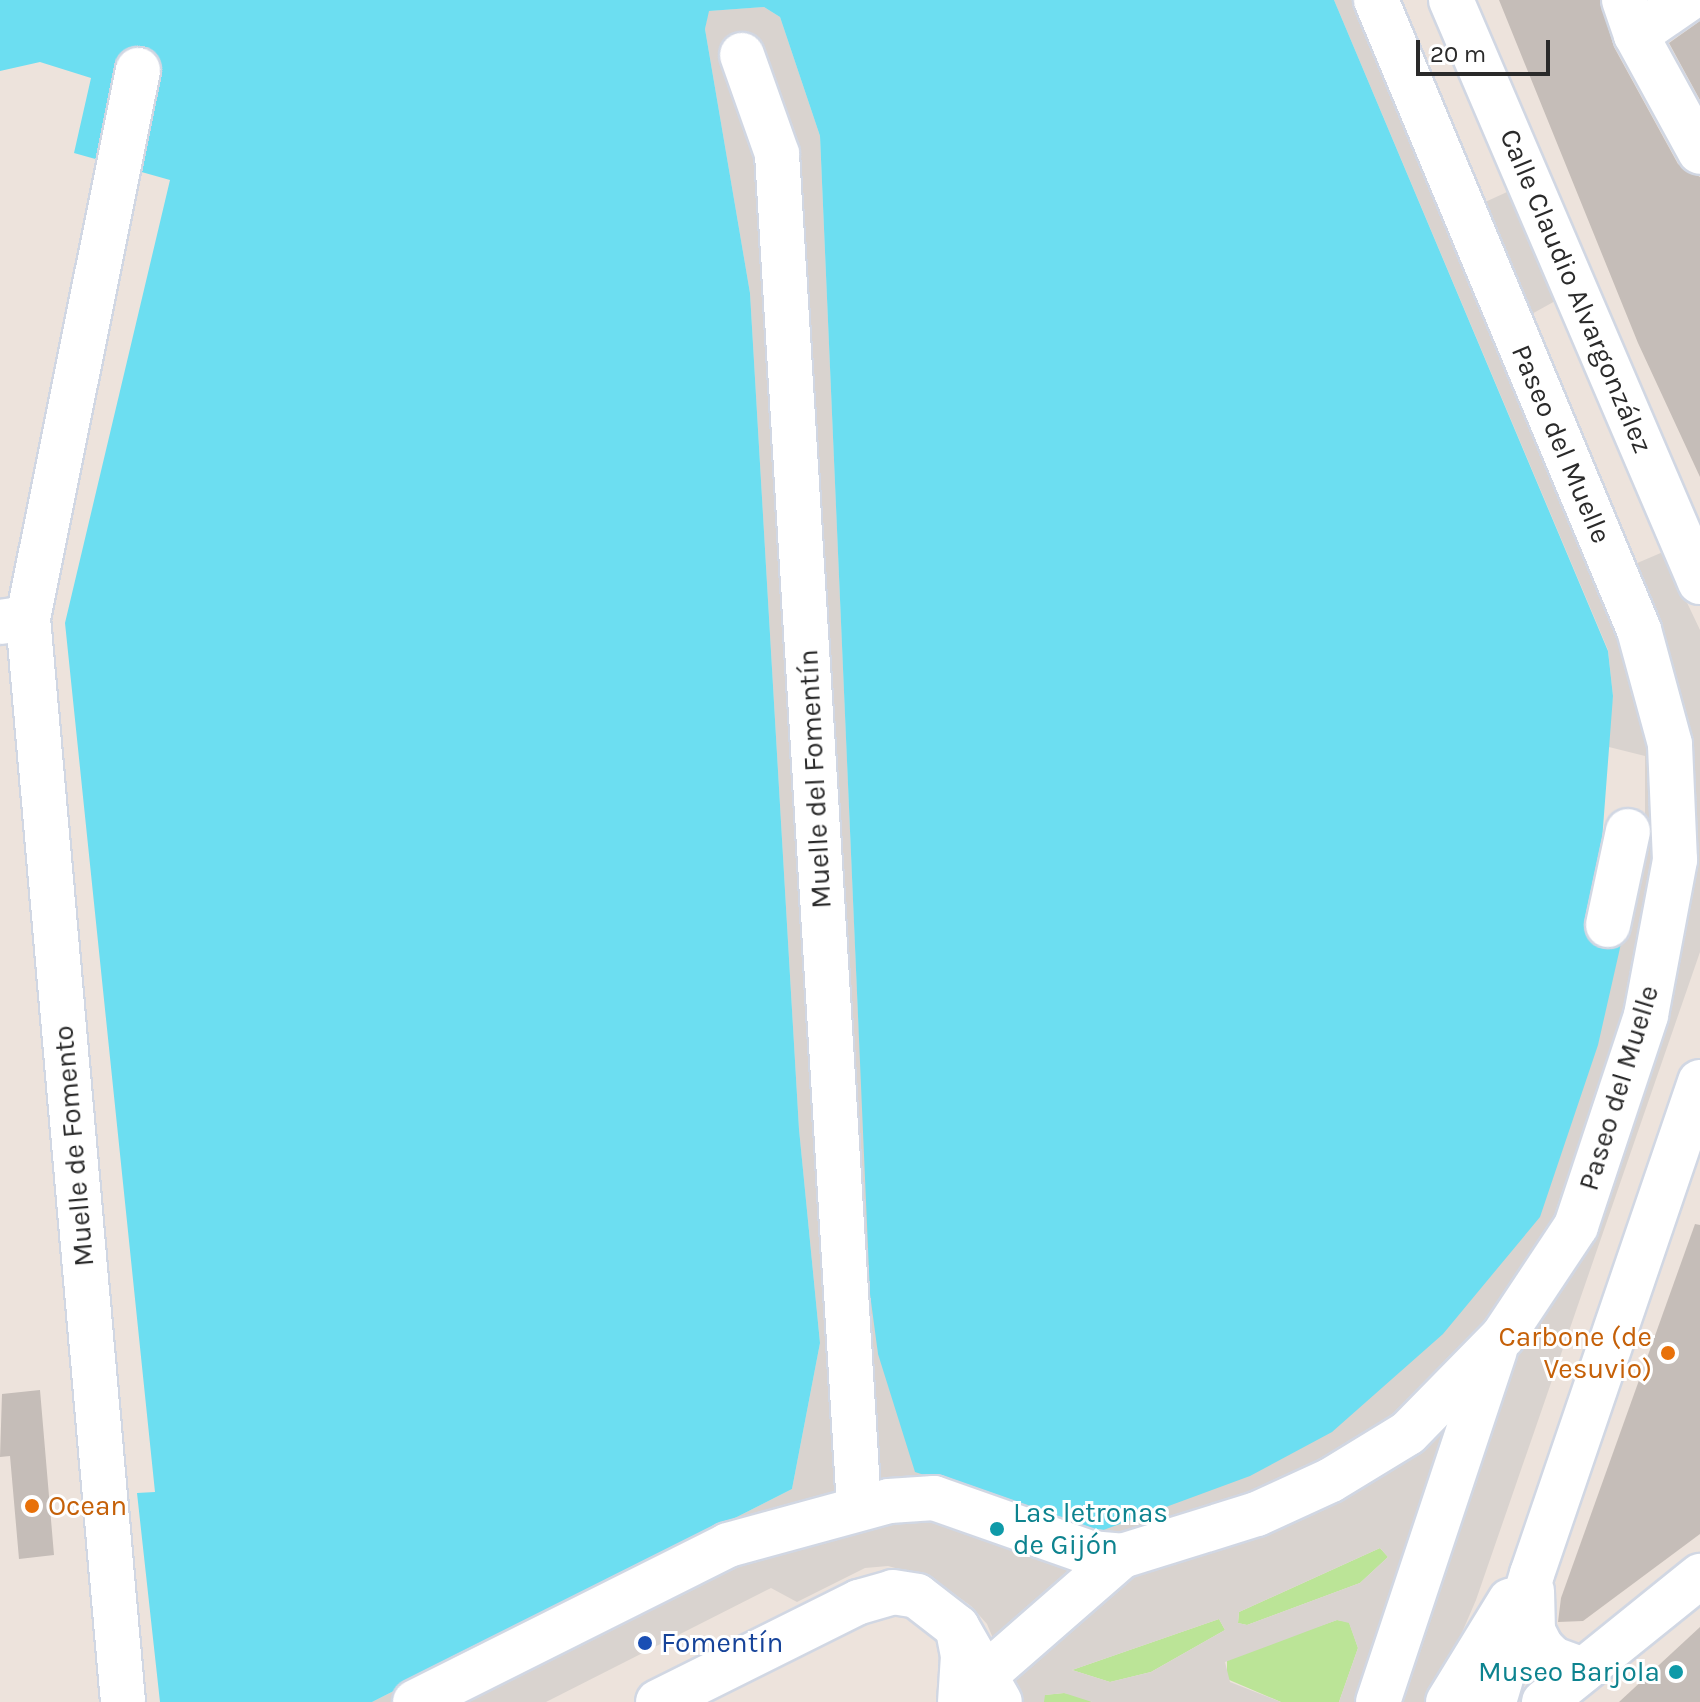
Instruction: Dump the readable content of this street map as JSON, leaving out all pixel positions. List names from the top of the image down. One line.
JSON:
{"streets":{"street":["Calle Claudio Alvargonzález","Paseo del Muelle","Muelle del Fomentín","Muelle de Fomento"]},"crossings":[["Paseo del Muelle","Muelle del Fomentín"]],"places":["Carbone (de Vesuvio)","Ocean","Las letronas de Gijón","Fomentín","Museo Barjola"],"scale_bar":"20 m"}
